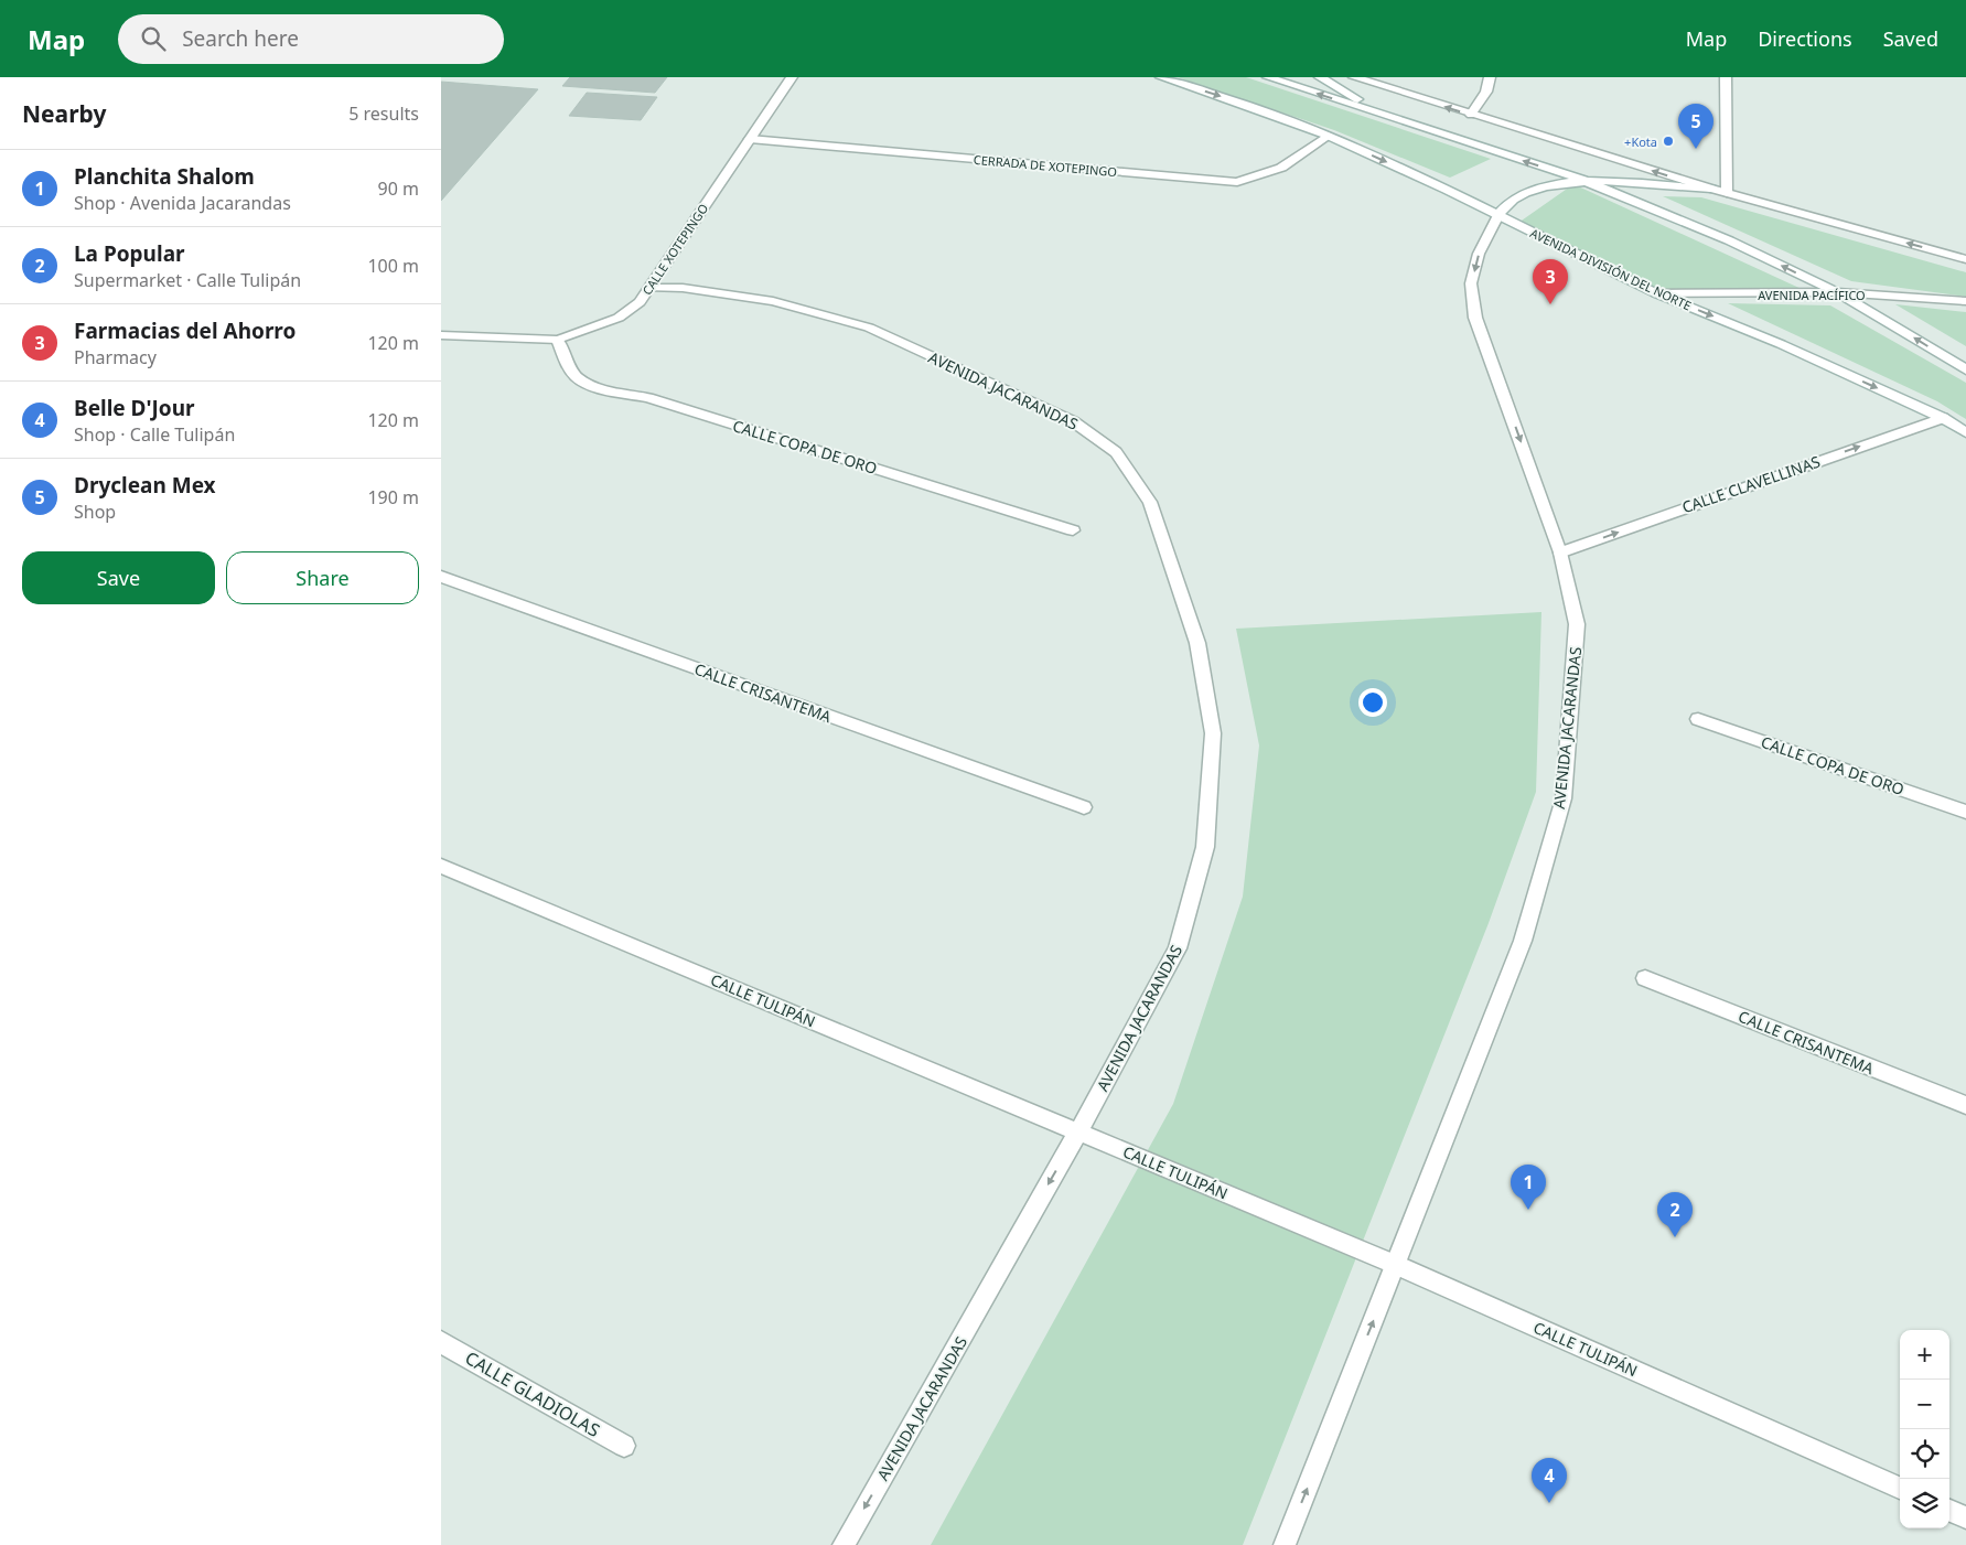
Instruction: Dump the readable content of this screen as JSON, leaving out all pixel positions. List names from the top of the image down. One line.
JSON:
{"streets":{"street":["CERRADA DE XOTEPINGO","CALLE XOTEPINGO","AVENIDA DIVISIÓN DEL NORTE","AVENIDA PACÍFICO","AVENIDA JACARANDAS","CALLE COPA DE ORO","CALLE CLAVELLINAS","CALLE CRISANTEMA","CALLE TULIPÁN","CALLE GLADIOLAS"]},"crossings":[["CERRADA DE XOTEPINGO","CALLE XOTEPINGO"],["CERRADA DE XOTEPINGO","AVENIDA DIVISIÓN DEL NORTE"],["CALLE XOTEPINGO","AVENIDA JACARANDAS"],["CALLE XOTEPINGO","CALLE COPA DE ORO"],["AVENIDA DIVISIÓN DEL NORTE","AVENIDA PACÍFICO"],["AVENIDA DIVISIÓN DEL NORTE","AVENIDA JACARANDAS"],["AVENIDA DIVISIÓN DEL NORTE","CALLE CLAVELLINAS"],["AVENIDA JACARANDAS","CALLE CLAVELLINAS"],["AVENIDA JACARANDAS","CALLE TULIPÁN"]],"one_way":["CALLE CLAVELLINAS"],"places":["+Kota"],"page":{"header":"Map","search":"Search here","nav":["Map","Directions","Saved"],"heading":["Nearby","5 results"],"pins":["5","3","1","2","4"],"list":[{"mark":"1","name":"Planchita Shalom","note":"Shop · Avenida Jacarandas","value":"90 m"},{"mark":"2","name":"La Popular","note":"Supermarket · Calle Tulipán","value":"100 m"},{"mark":"3","name":"Farmacias del Ahorro","note":"Pharmacy","value":"120 m"},{"mark":"4","name":"Belle D'Jour","note":"Shop · Calle Tulipán","value":"120 m"},{"mark":"5","name":"Dryclean Mex","note":"Shop","value":"190 m"}],"buttons":["Save","Share"],"map_buttons":["+","−"]}}
